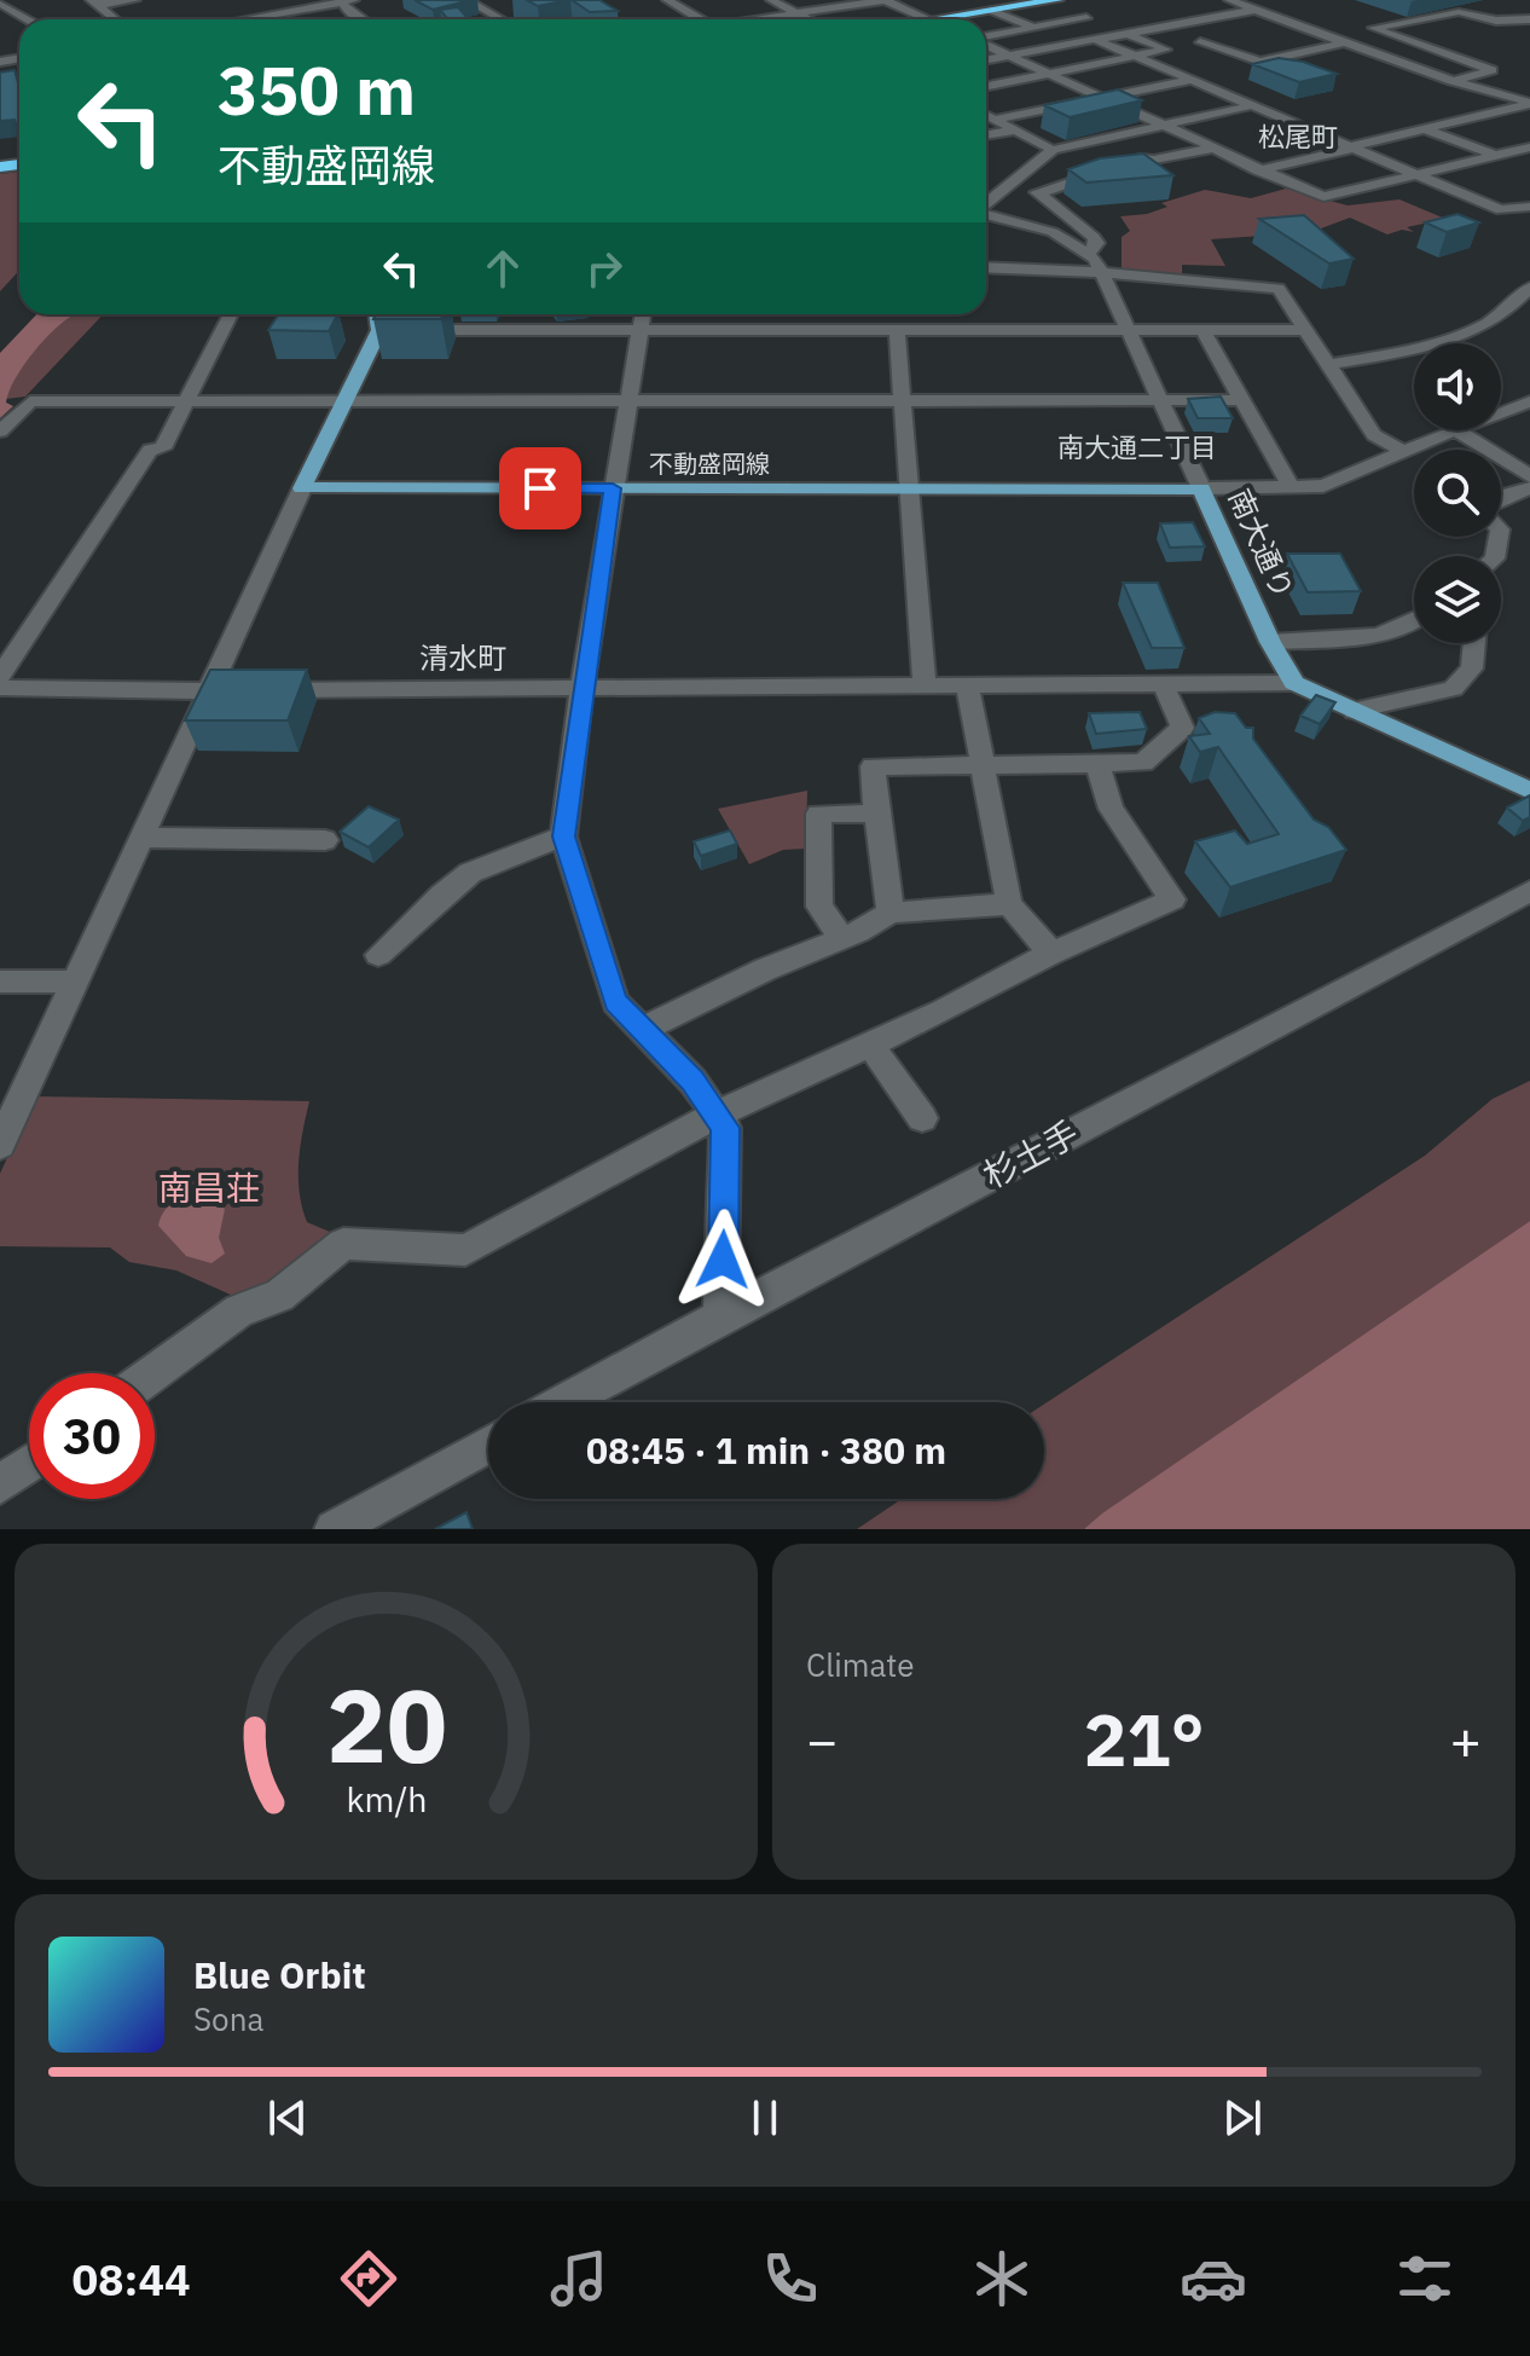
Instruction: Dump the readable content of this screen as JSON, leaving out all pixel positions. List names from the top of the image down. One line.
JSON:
{"streets":{"main road":["不動盛岡線","南大通り"],"street":["清水町","杉土手"]},"crossings":[["不動盛岡線","南大通り"],["南大通り","清水町"]],"districts":["松尾町","南大通二丁目"],"parks":["南昌荘"],"page":{"turn":["350 m","不動盛岡線"],"limit":"30","trip":"08:45 · 1 min · 380 m","tile":"Climate","heat":["−","21°","+"],"song":["Blue Orbit","Sona"],"tabs":"08:44","gauge":["20","km/h"]}}
